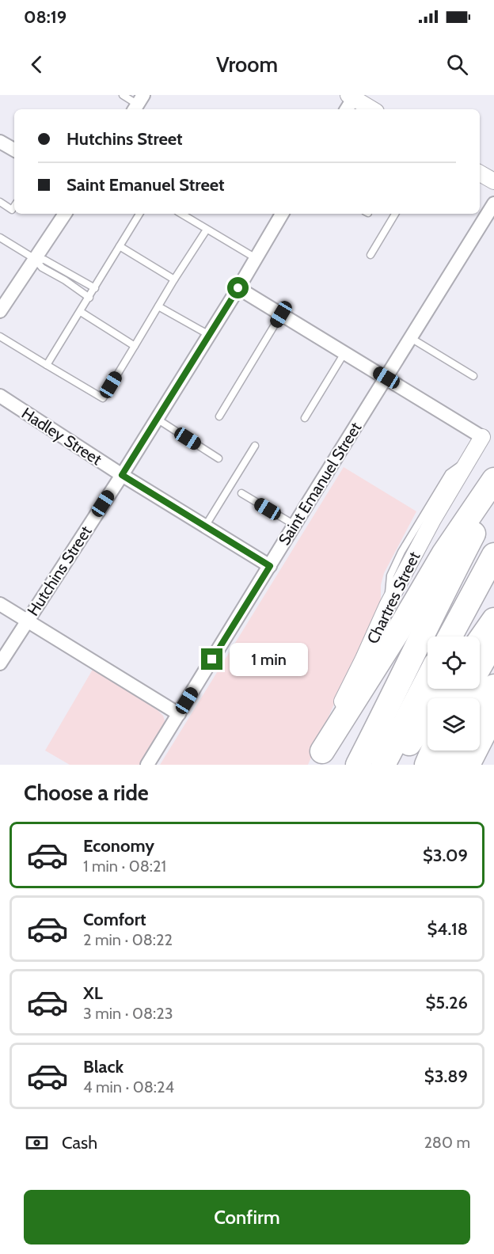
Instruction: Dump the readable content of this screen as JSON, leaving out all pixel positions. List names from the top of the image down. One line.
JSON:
{"streets":{"street":["Hadley Street","Saint Emanuel Street","Hutchins Street","Chartres Street"]},"crossings":[["Hadley Street","Saint Emanuel Street"],["Hadley Street","Hutchins Street"]],"page":{"status":"08:19","header":"Vroom","banner":["Hutchins Street","Saint Emanuel Street"],"bubble":"1 min","heading":"Choose a ride","list":[{"name":"Economy","note":"1 min · 08:21","value":"$3.09"},{"name":"Comfort","note":"2 min · 08:22","value":"$4.18"},{"name":"XL","note":"3 min · 08:23","value":"$5.26"},{"name":"Black","note":"4 min · 08:24","value":"$3.89"}],"pay":["Cash","280 m"],"buttons":"Confirm"}}
